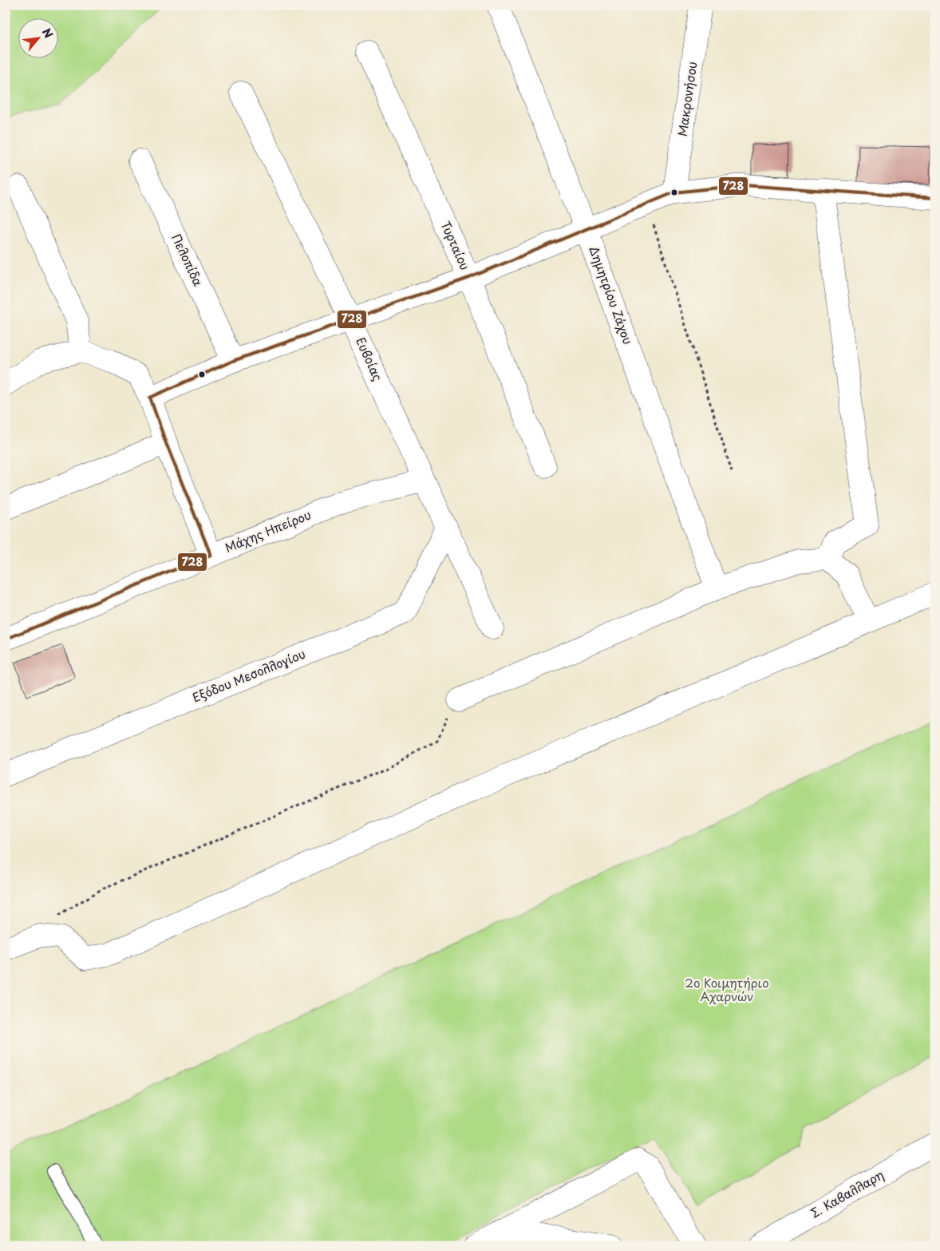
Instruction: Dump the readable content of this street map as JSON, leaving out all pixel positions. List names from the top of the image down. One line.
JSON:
{"streets":{"street":["Μακρονήσου","Τυρταίου","Πελοπίδα","Δημητρίου Ζάχου","Ευβοίας","Μάχης Ηπείρου","Εξόδου Μεσολλογίου","Σ. Καβαλλαρη"]},"crossings":[["Ευβοίας","Μάχης Ηπείρου"],["Ευβοίας","Εξόδου Μεσολλογίου"]],"parks":["2ο Κοιμητήριο Αχαρνών"],"lines":["transit line 728"],"north":"top right"}
